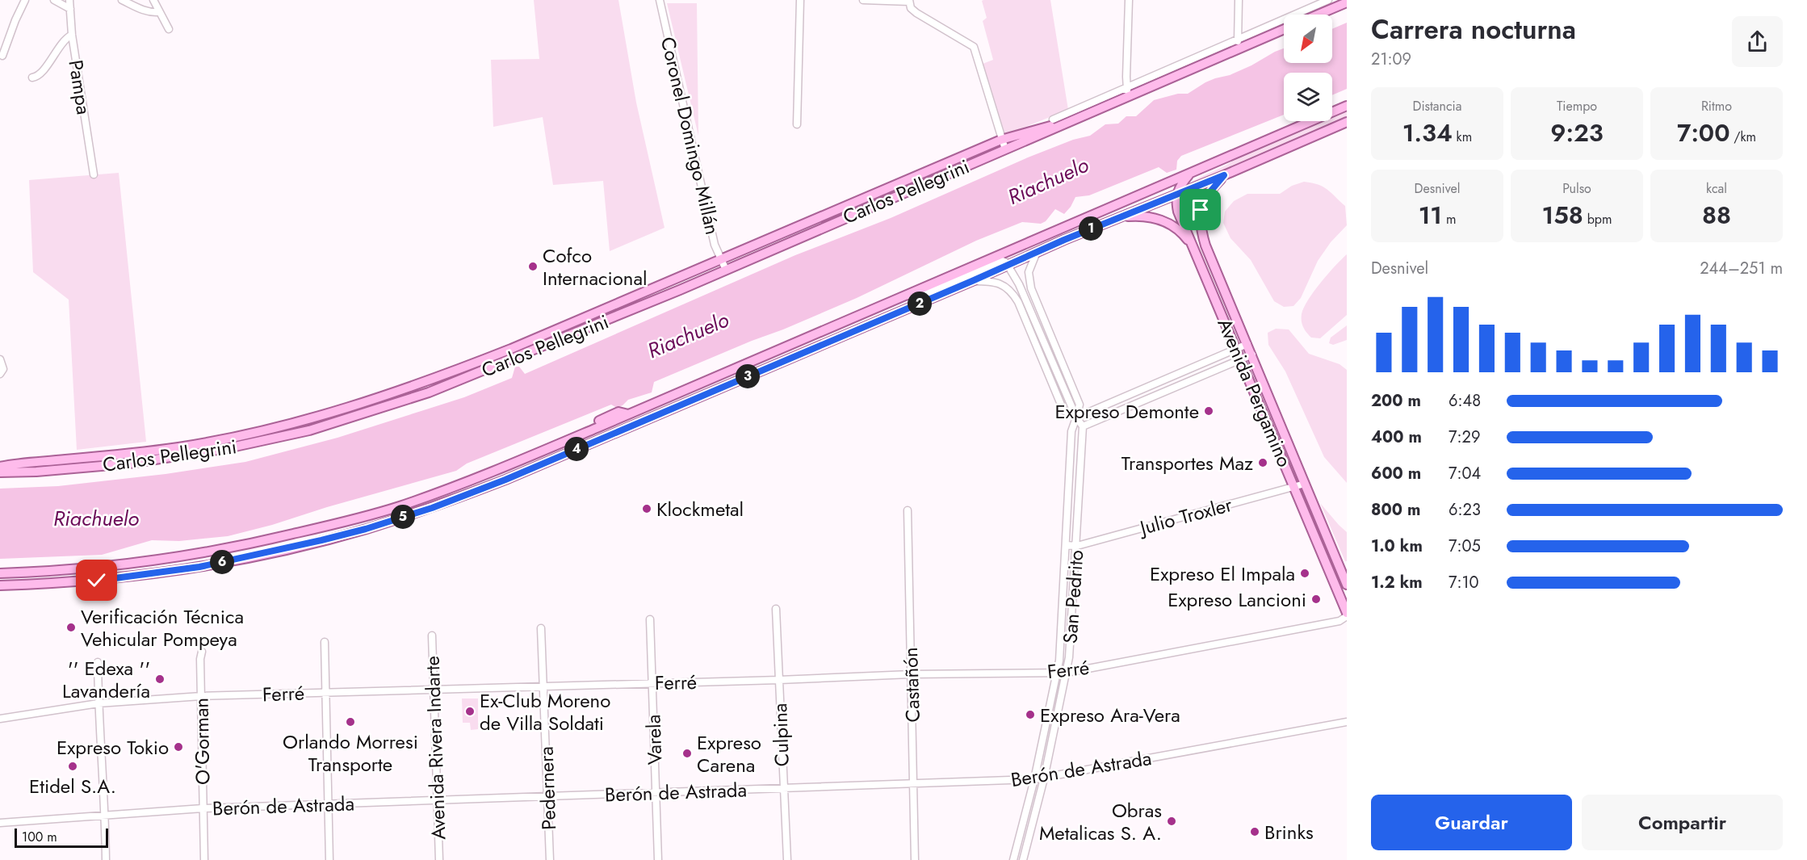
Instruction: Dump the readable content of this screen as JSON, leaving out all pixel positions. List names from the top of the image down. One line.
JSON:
{"streets":{"main road":["Carlos Pellegrini","Avenida Pergamino"],"street":["Pampa","Coronel Domingo Millán","Julio Troxler","San Pedrito","Ferré","Castañón","Culpina","Varela","O'Gorman","Avenida Rivera Indarte","Berón de Astrada","Pedernera"]},"crossings":[["Coronel Domingo Millán","Carlos Pellegrini"],["Avenida Pergamino","Julio Troxler"],["Avenida Pergamino","Ferré"],["Julio Troxler","San Pedrito"],["San Pedrito","Ferré"],["San Pedrito","Berón de Astrada"],["Ferré","Castañón"],["Ferré","Culpina"],["Ferré","Varela"],["Ferré","O'Gorman"],["Ferré","Avenida Rivera Indarte"],["Ferré","Pedernera"],["Castañón","Berón de Astrada"],["Culpina","Berón de Astrada"],["Varela","Berón de Astrada"],["O'Gorman","Berón de Astrada"],["Avenida Rivera Indarte","Berón de Astrada"],["Berón de Astrada","Pedernera"]],"water":["Riachuelo"],"places":["Cofco Internacional","Expreso Demonte","Transportes Maz","Klockmetal","Expreso El Impala","Expreso Lancioni","Verificación Técnica Vehicular Pompeya","'' Edexa '' Lavandería","Ex-Club Moreno de Villa Soldati","Expreso Ara-Vera","Orlando Morresi Transporte","Expreso Tokio","Expreso Carena","Etidel S.A.","Obras Metalicas S. A.","Brinks"],"scale_bar":"100 m","north":"bottom left","page":{"heading":["Carrera nocturna","21:09"],"stats":[["Distancia","1.34 km"],["Tiempo","9:23"],["Ritmo","7:00 /km"],["Desnivel","11 m"],["Pulso","158 bpm"],["kcal","88"]],"pins":["1","2","3","4","5","6"],"chart":["Desnivel","244–251 m"],"list":[{"name":"200 m","note":"6:48"},{"name":"400 m","note":"7:29"},{"name":"600 m","note":"7:04"},{"name":"800 m","note":"6:23"},{"name":"1.0 km","note":"7:05"},{"name":"1.2 km","note":"7:10"}],"buttons":["Guardar","Compartir"],"scale":"100 m"}}
